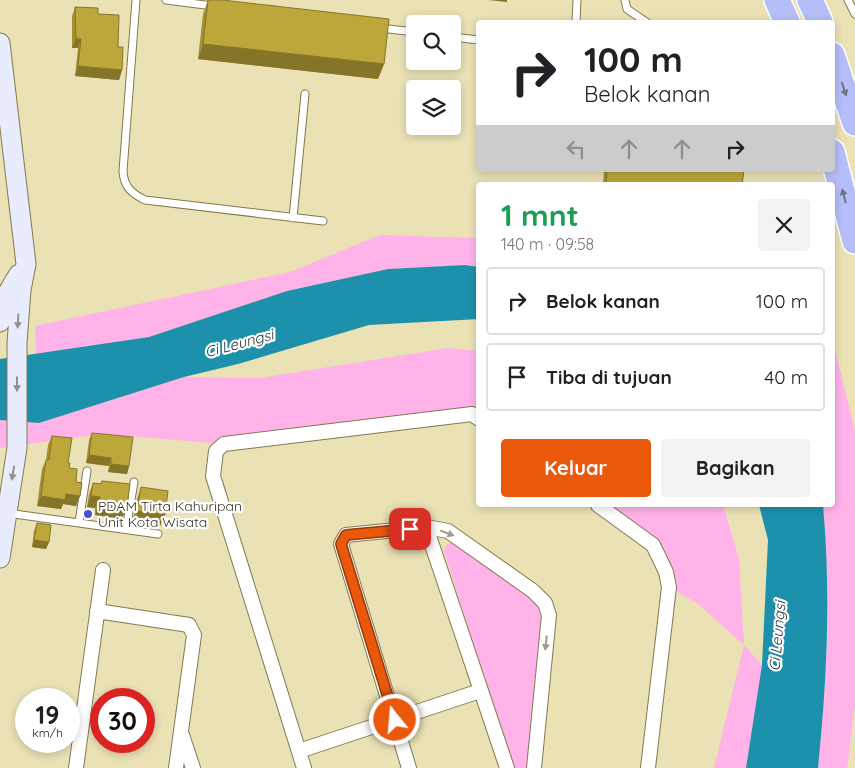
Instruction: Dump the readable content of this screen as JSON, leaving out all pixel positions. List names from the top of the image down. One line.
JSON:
{"water":["Ci Leungsi"],"places":["PDAM Tirta Kahuripan Unit Kota Wisata"],"page":{"turn":["100 m","Belok kanan"],"heading":["1 mnt","140 m · 09:58"],"list":[{"name":"Belok kanan","value":"100 m"},{"name":"Tiba di tujuan","value":"40 m"}],"buttons":["Keluar","Bagikan"],"speed":"19 km/h","limit":"30"}}
